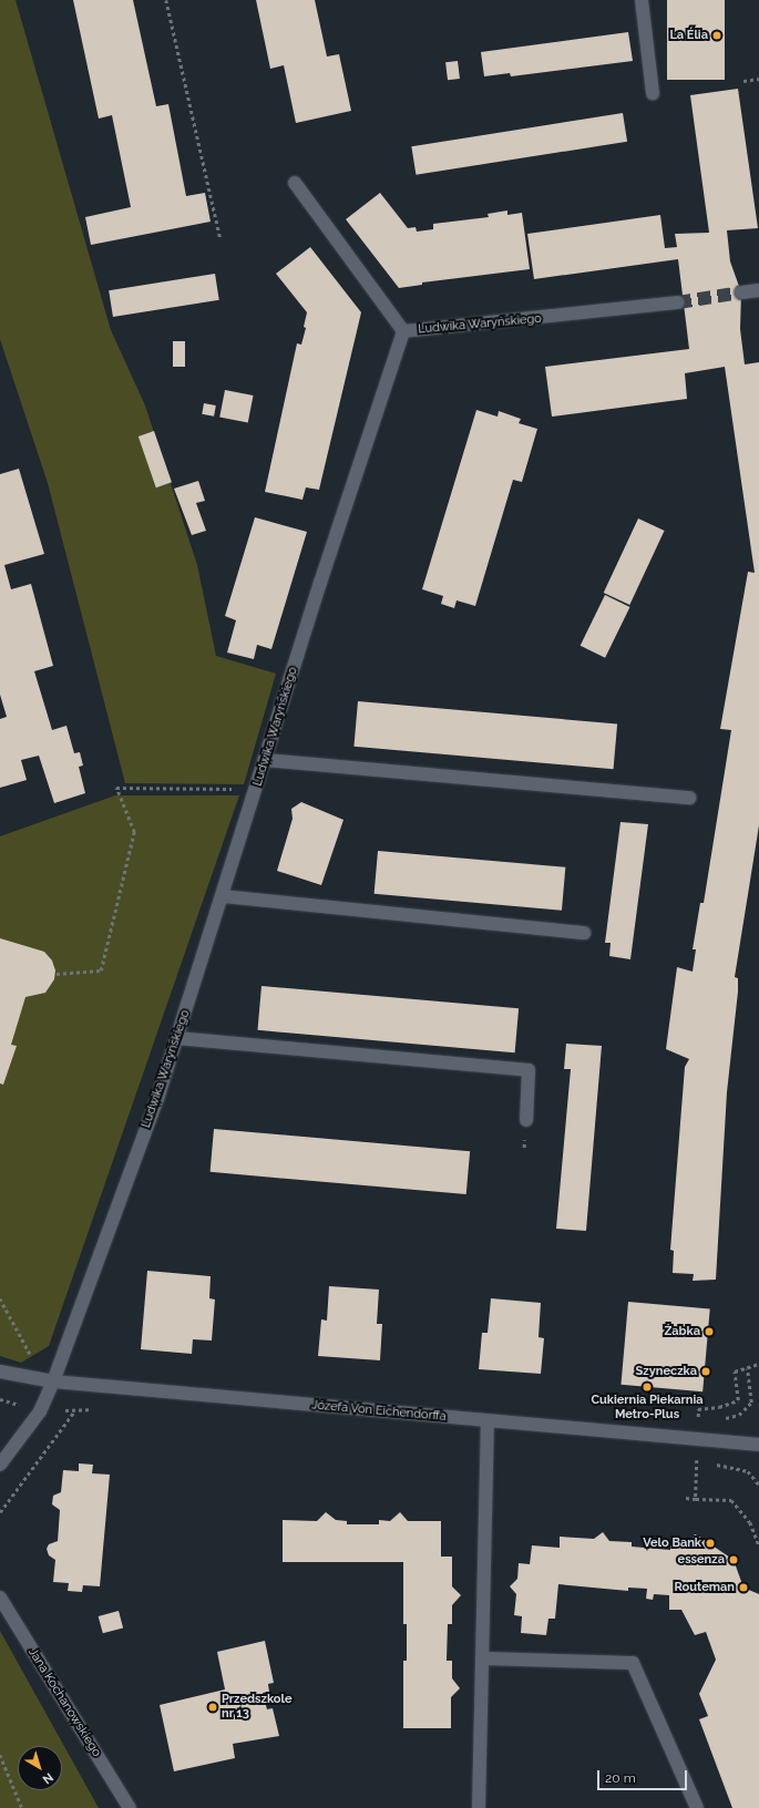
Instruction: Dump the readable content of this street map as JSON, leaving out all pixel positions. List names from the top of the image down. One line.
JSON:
{"streets":{"street":["Ludwika Waryńskiego","Józefa Von Eichendorffa","Jana Kochanowskiego"]},"crossings":[["Ludwika Waryńskiego","Józefa Von Eichendorffa"]],"places":["La Élia","Żabka","Szyneczka","Cukiernia Piekarnia Metro-Plus","Velo Bank","essenza","Routeman","Przedszkole nr 13"],"scale_bar":"20 m","north":"bottom right"}
